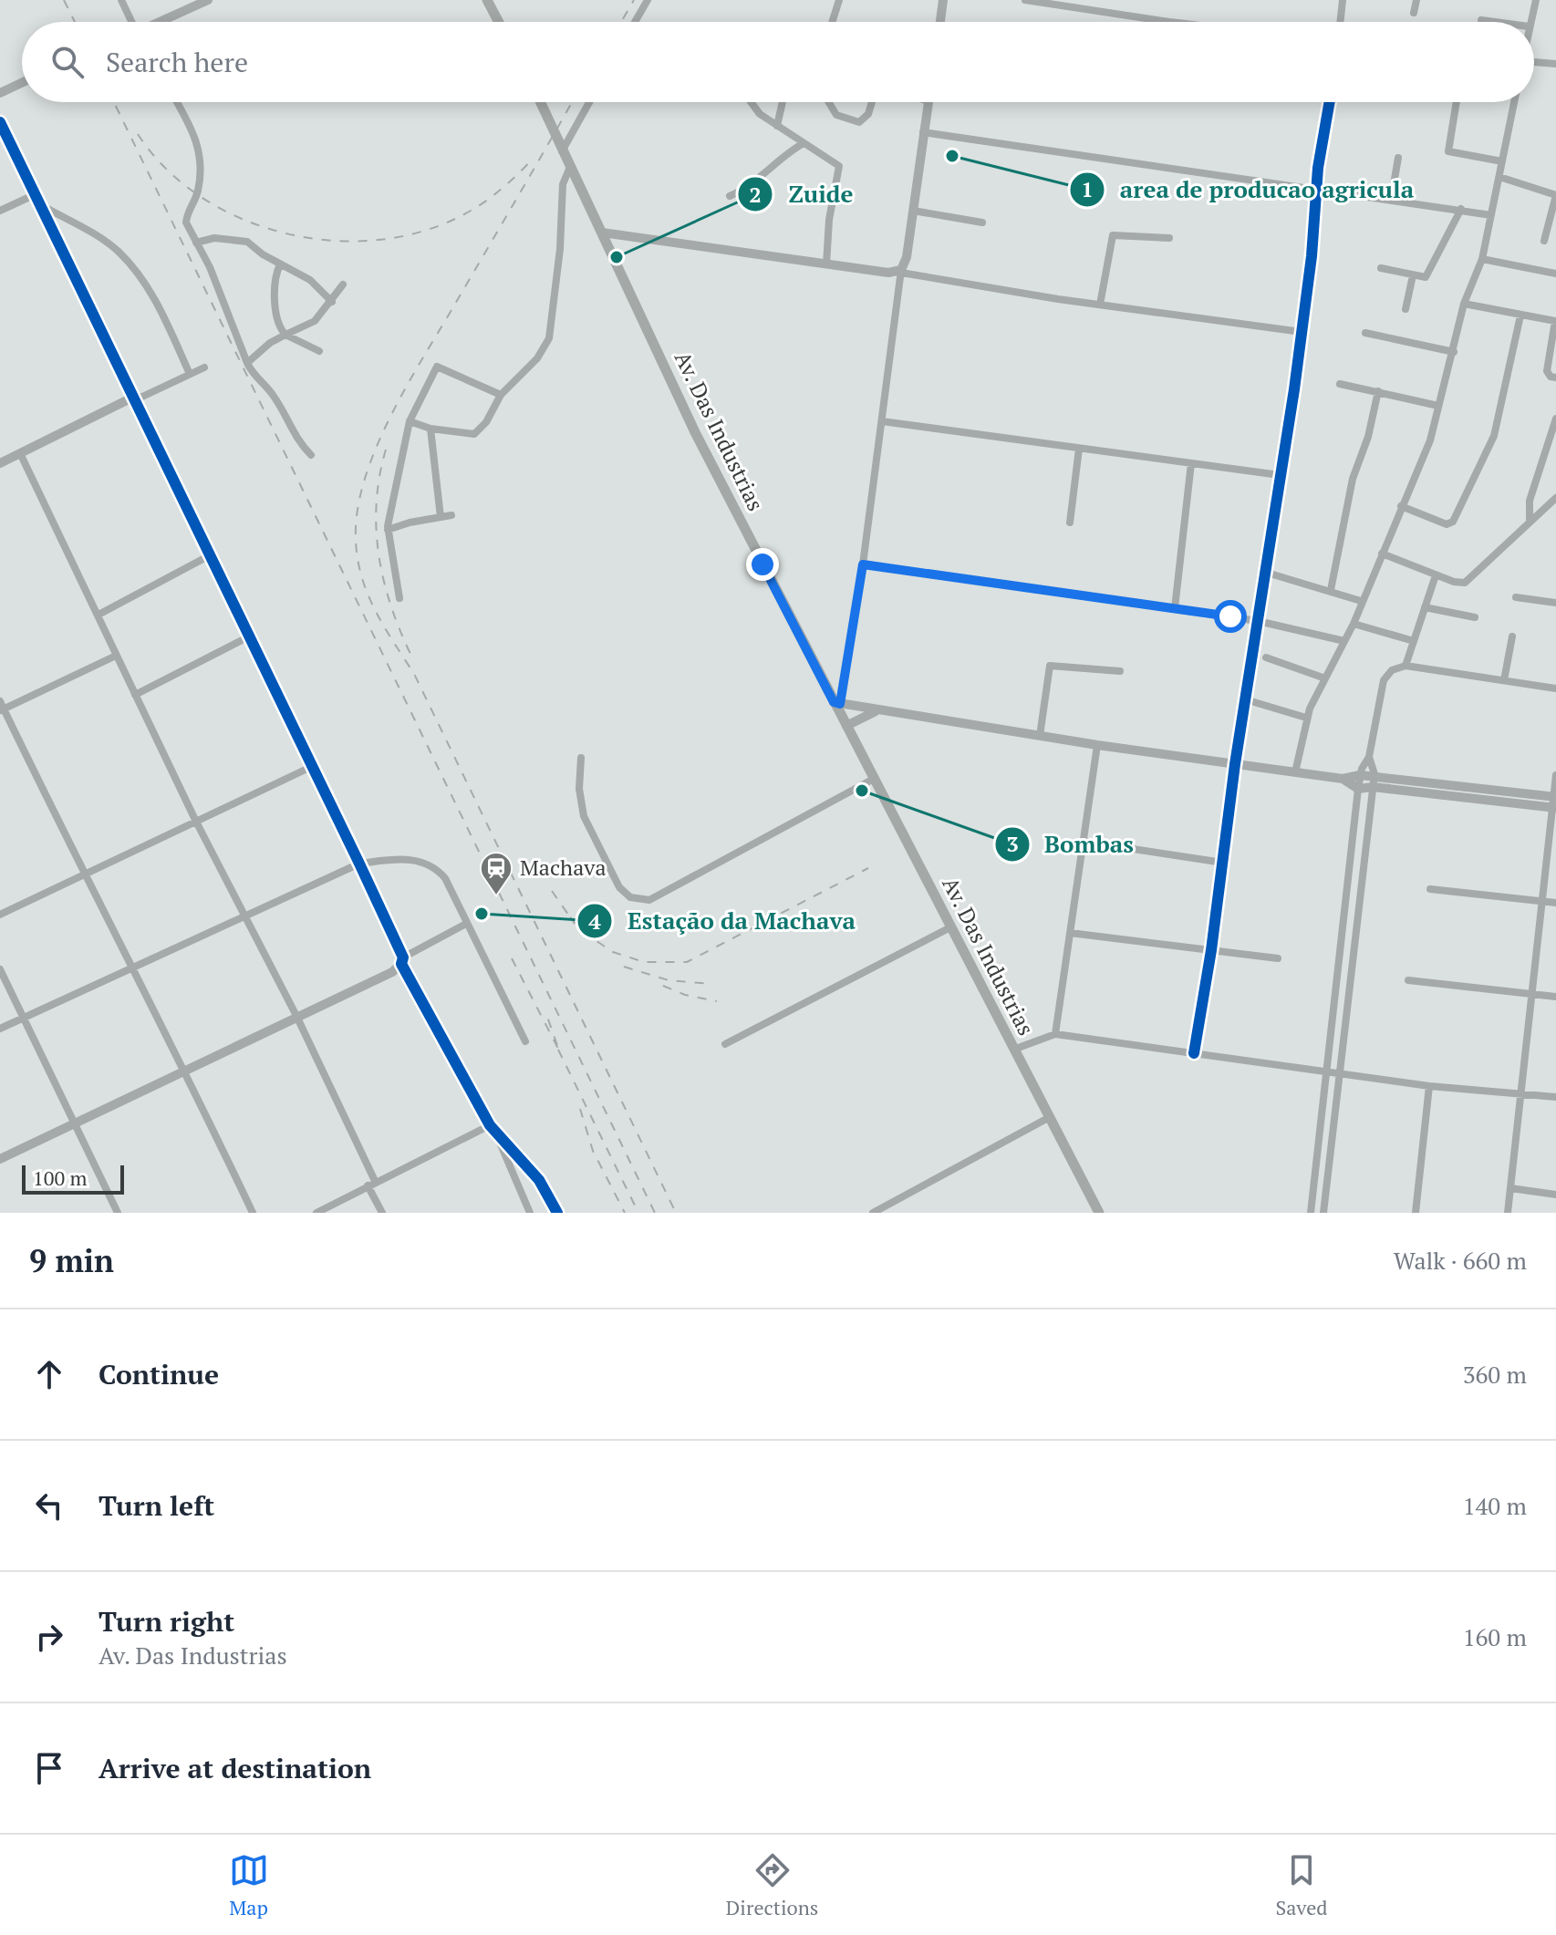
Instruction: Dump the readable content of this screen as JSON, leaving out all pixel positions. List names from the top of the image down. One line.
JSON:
{"streets":{"main road":["Av. Das Industrias"]},"places":{"other":["area de producao agricula","Zuide","Bombas","Estação da Machava"],"station":["Machava"]},"scale_bar":"100 m","page":{"search":"Search here","scale":"100 m","heading":["9 min","Walk · 660 m"],"list":[["Continue","360 m"],["Turn left","140 m"],["Turn right","Av. Das Industrias","160 m"],"Arrive at destination"],"nav":["Map","Directions","Saved"]}}
